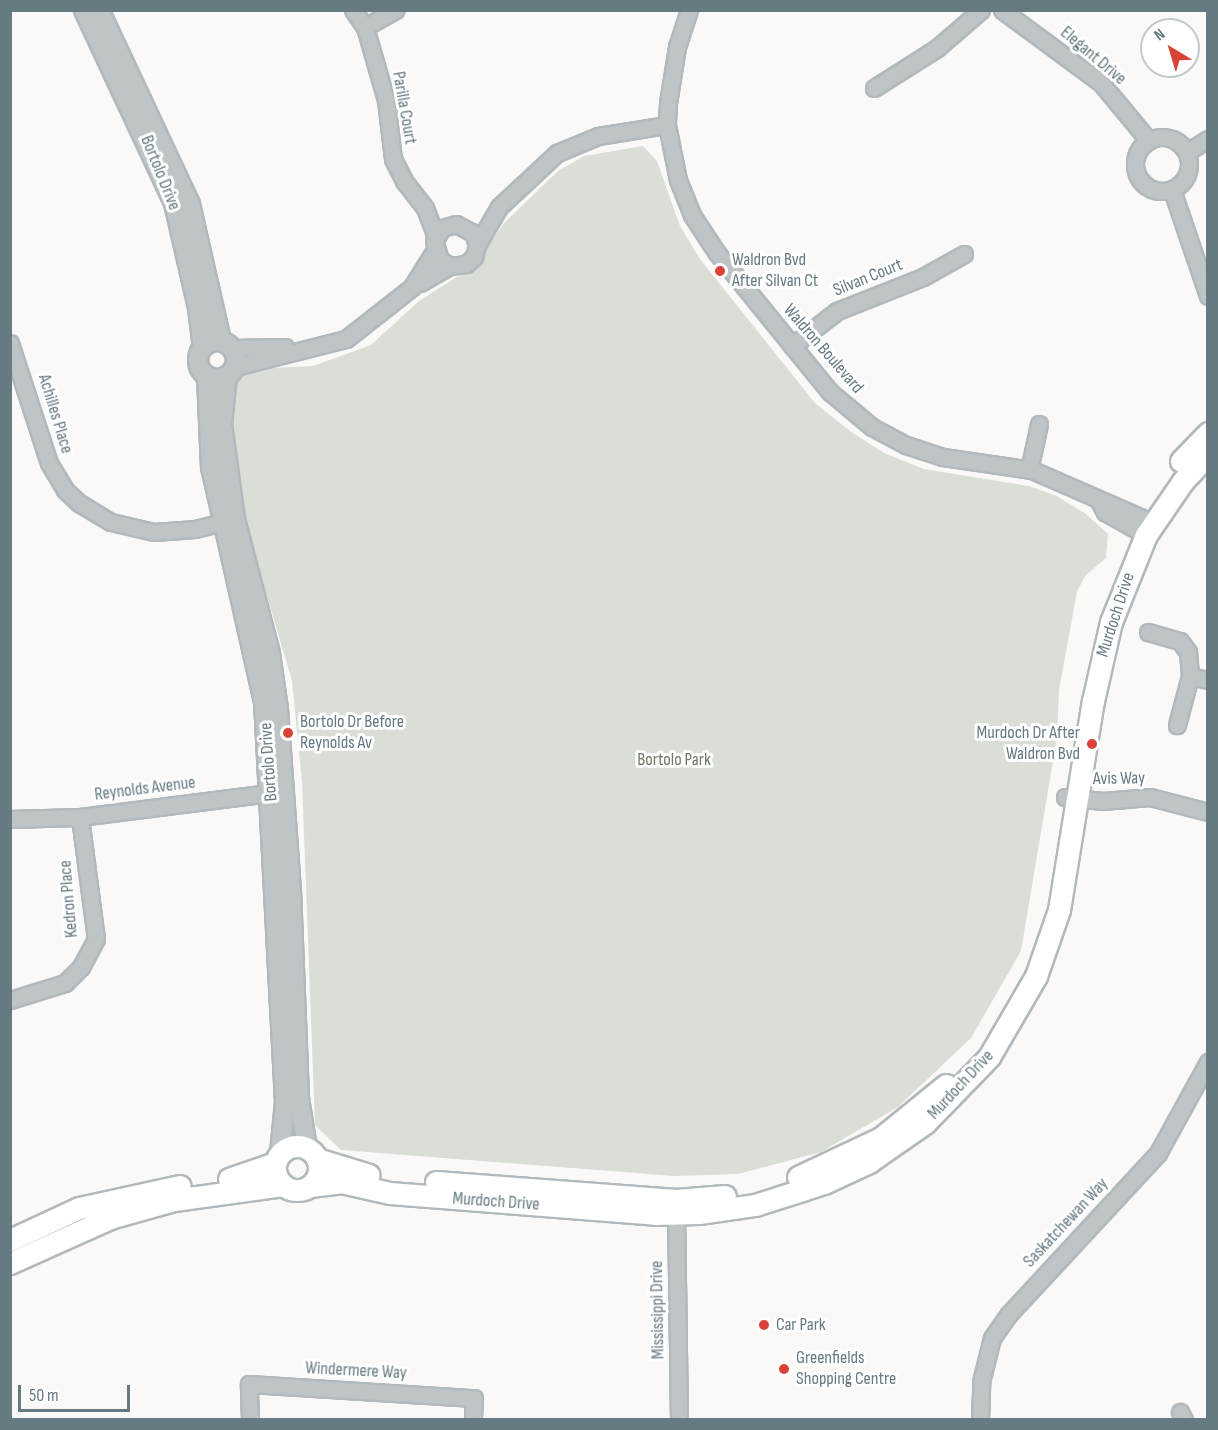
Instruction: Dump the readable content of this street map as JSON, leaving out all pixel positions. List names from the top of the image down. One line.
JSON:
{"streets":{"main road":["Murdoch Drive"],"street":["Elegant Drive","Parilla Court","Bortolo Drive","Silvan Court","Waldron Boulevard","Achilles Place","Avis Way","Reynolds Avenue","Kedron Place","Saskatchewan Way","Mississippi Drive","Windermere Way"]},"crossings":[["Bortolo Drive","Achilles Place"],["Bortolo Drive","Murdoch Drive"],["Bortolo Drive","Reynolds Avenue"],["Silvan Court","Waldron Boulevard"],["Waldron Boulevard","Murdoch Drive"],["Murdoch Drive","Avis Way"],["Murdoch Drive","Mississippi Drive"],["Reynolds Avenue","Kedron Place"]],"parks":["Bortolo Park"],"places":["Waldron Bvd After Silvan Ct","Bortolo Dr Before Reynolds Av","Murdoch Dr After Waldron Bvd","Car Park","Greenfields Shopping Centre"],"scale_bar":"50 m","north":"top left"}
